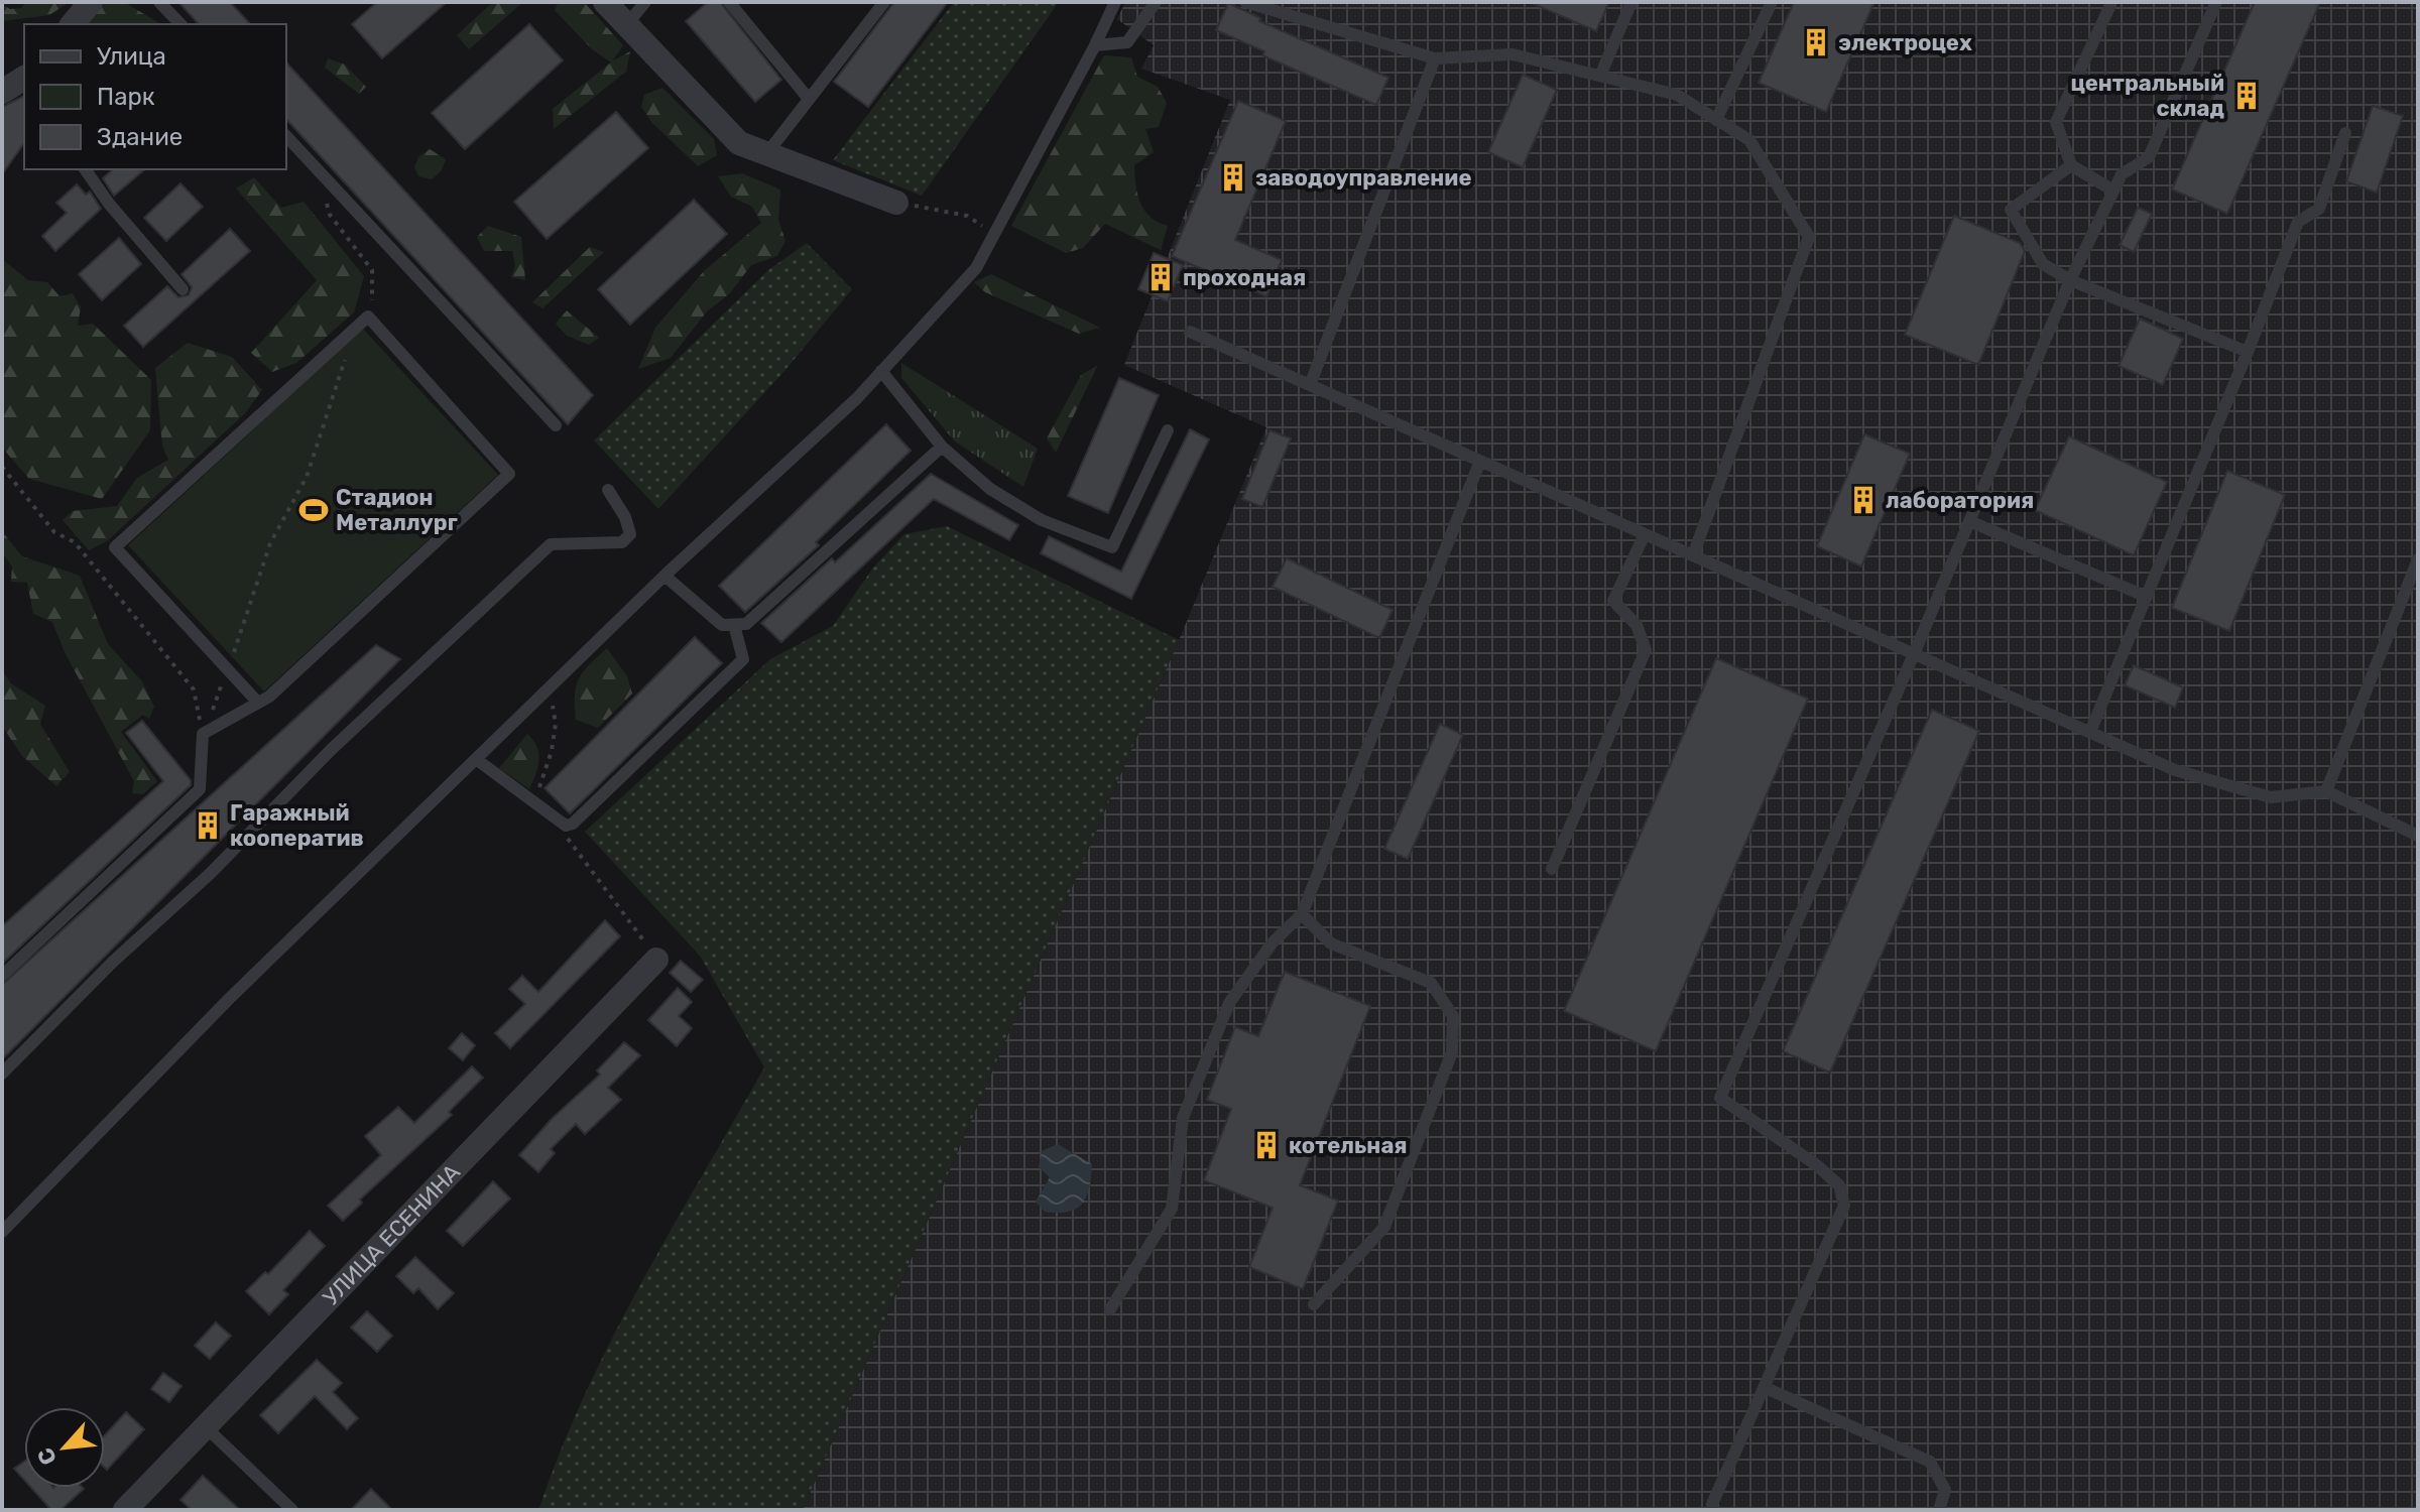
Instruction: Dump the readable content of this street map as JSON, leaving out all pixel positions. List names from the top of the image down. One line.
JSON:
{"streets":{"street":["УЛИЦА ЕСЕНИНА"]},"places":{"building":["электроцех","центральный склад","заводоуправление","проходная","лаборатория","Гаражный кооператив","котельная"],"sports":["Стадион Металлург"]},"legend":["Улица","Парк","Здание"],"north":"bottom left"}
